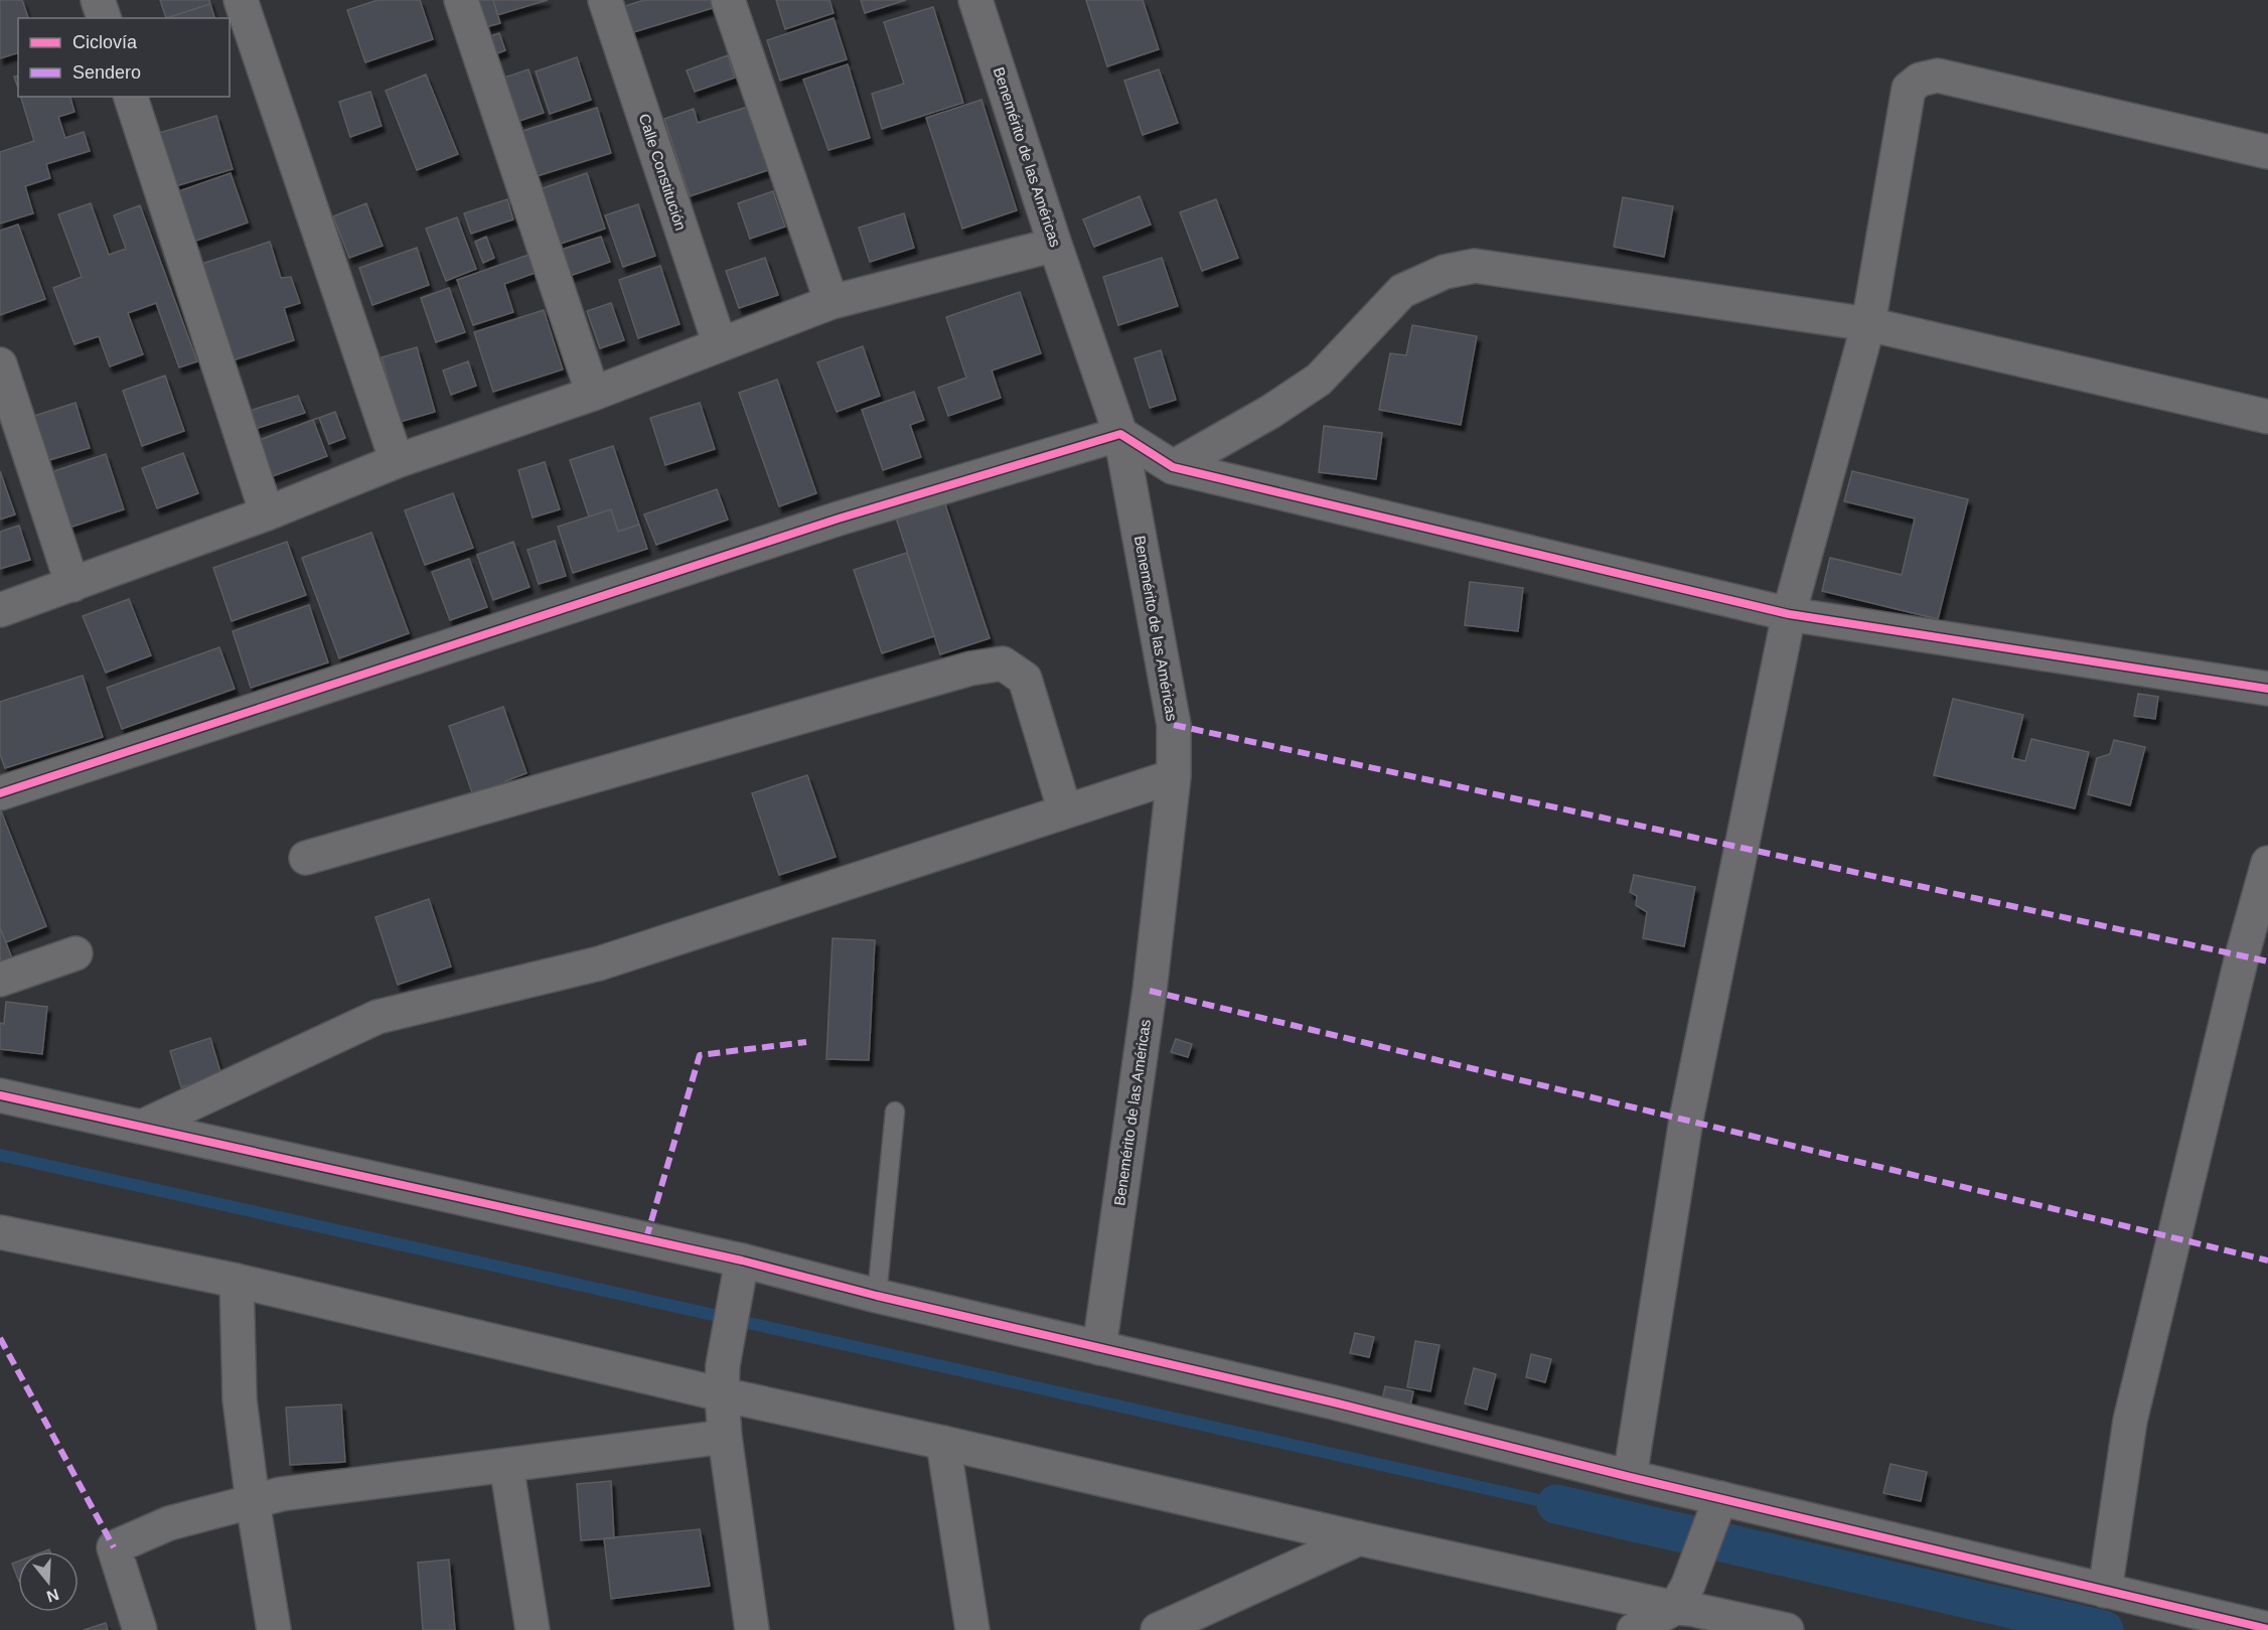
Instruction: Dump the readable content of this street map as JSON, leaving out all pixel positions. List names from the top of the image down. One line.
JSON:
{"streets":{"street":["Benemérito de las Américas","Calle Constitución"]},"legend":["Ciclovía","Sendero"],"north":"bottom"}
